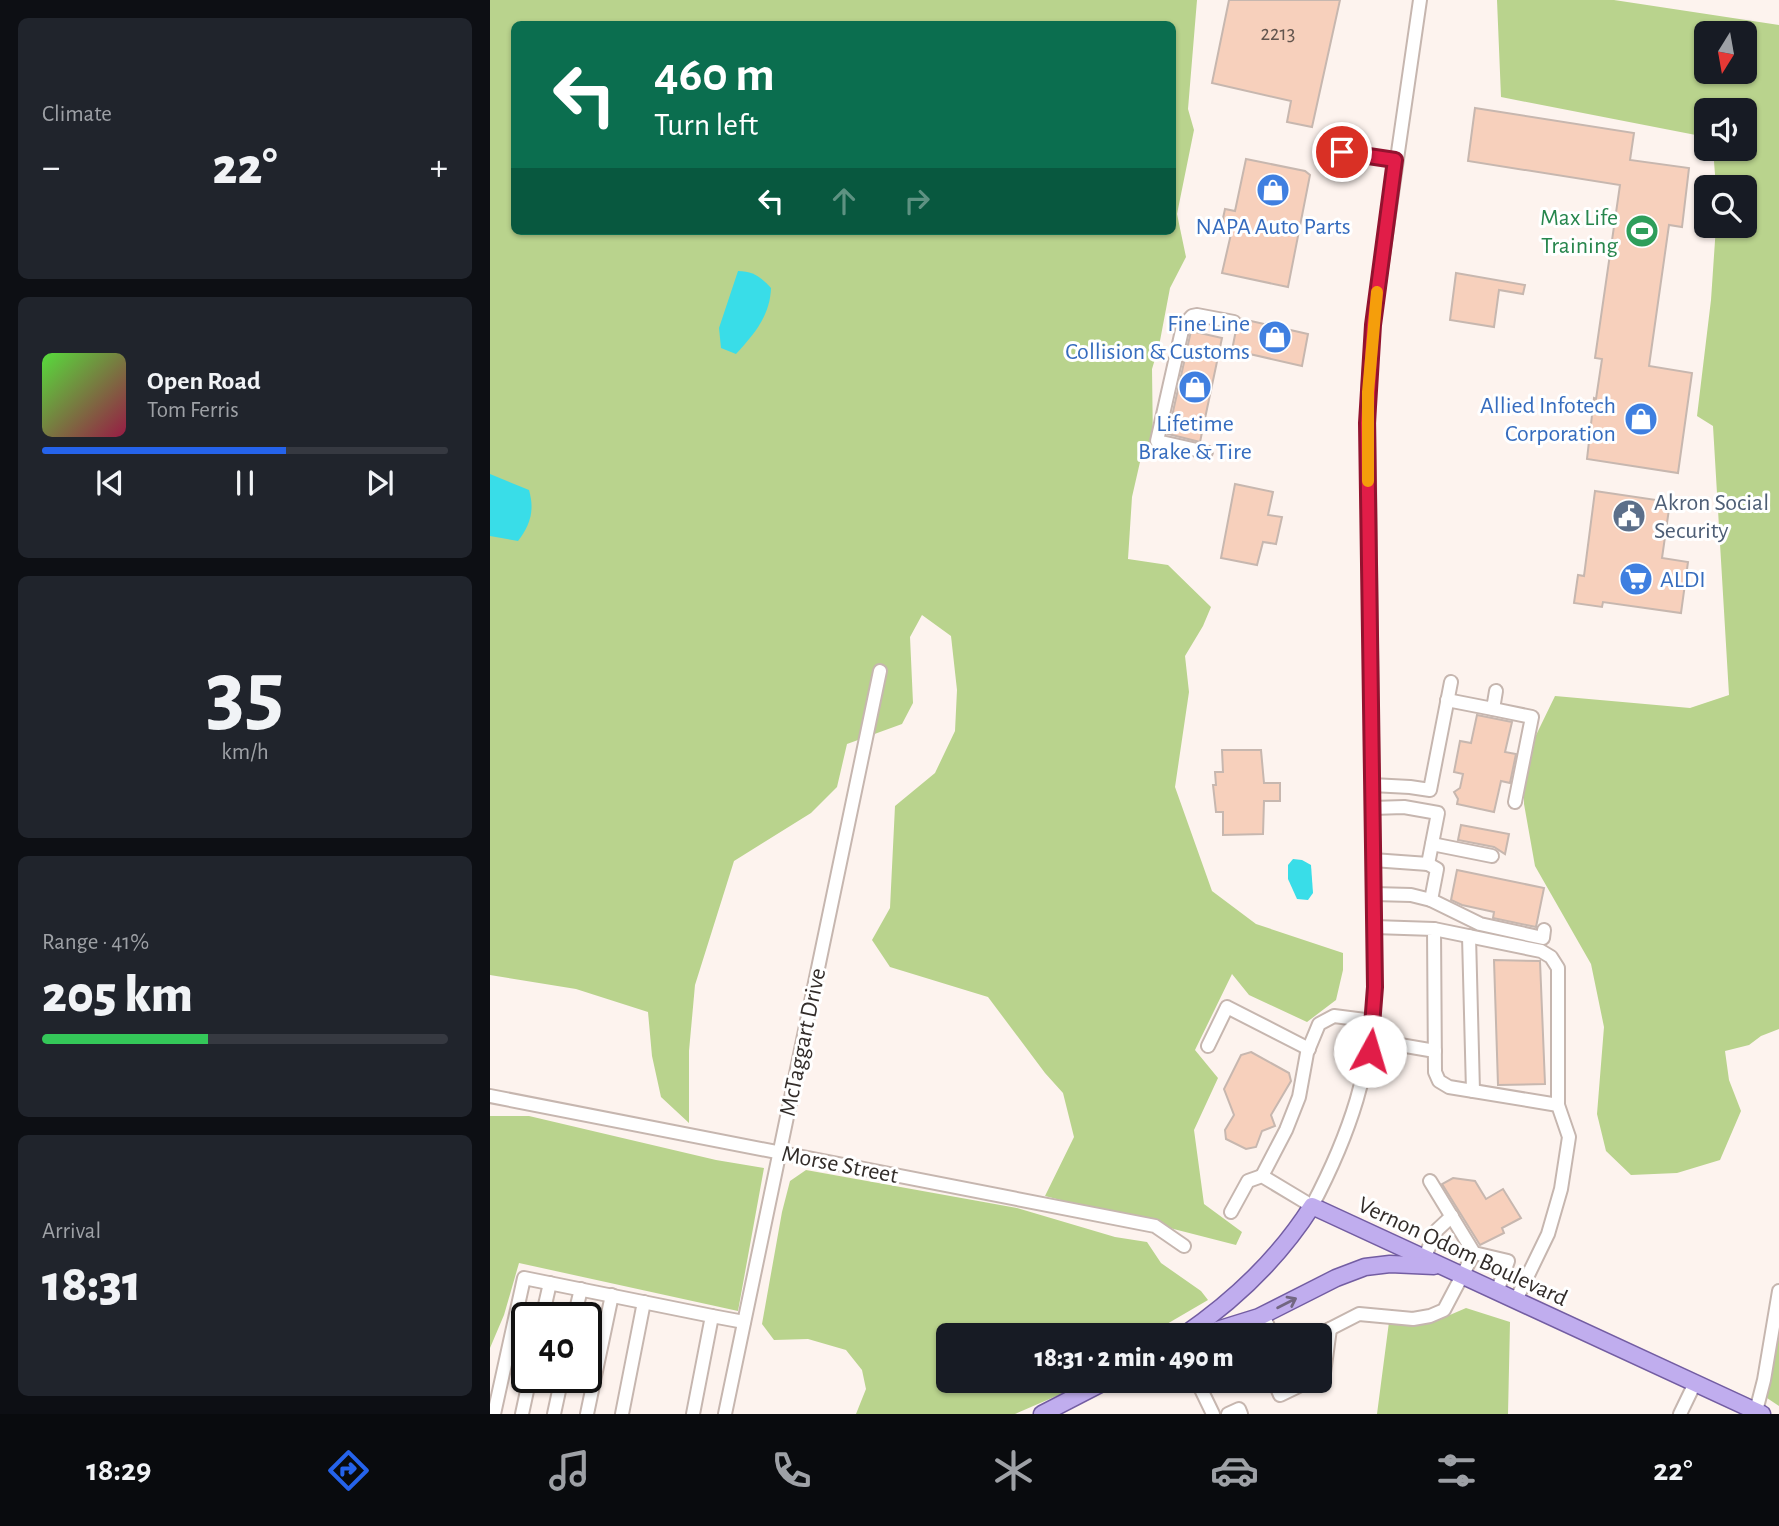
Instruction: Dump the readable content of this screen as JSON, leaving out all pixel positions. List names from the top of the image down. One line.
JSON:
{"streets":{"main road":["Vernon Odom Boulevard"],"street":["McTaggart Drive","Morse Street"]},"crossings":[["McTaggart Drive","Morse Street"]],"places":{"shop":["NAPA Auto Parts","Fine Line Collision & Customs","Lifetime Brake & Tire","Allied Infotech Corporation"],"sports":["Max Life Training"],"public building":["Akron Social Security"],"supermarket":["ALDI"]},"house_numbers":["2213"],"north":"bottom","page":{"tile":["Climate",["35","km/h"],["Range · 41%","205 km"],["Arrival","18:31"]],"turn":["460 m","Turn left"],"heat":["−","22°","+"],"song":["Open Road","Tom Ferris"],"limit":"40","trip":"18:31 · 2 min · 490 m","tabs":["18:29","22°"]}}
